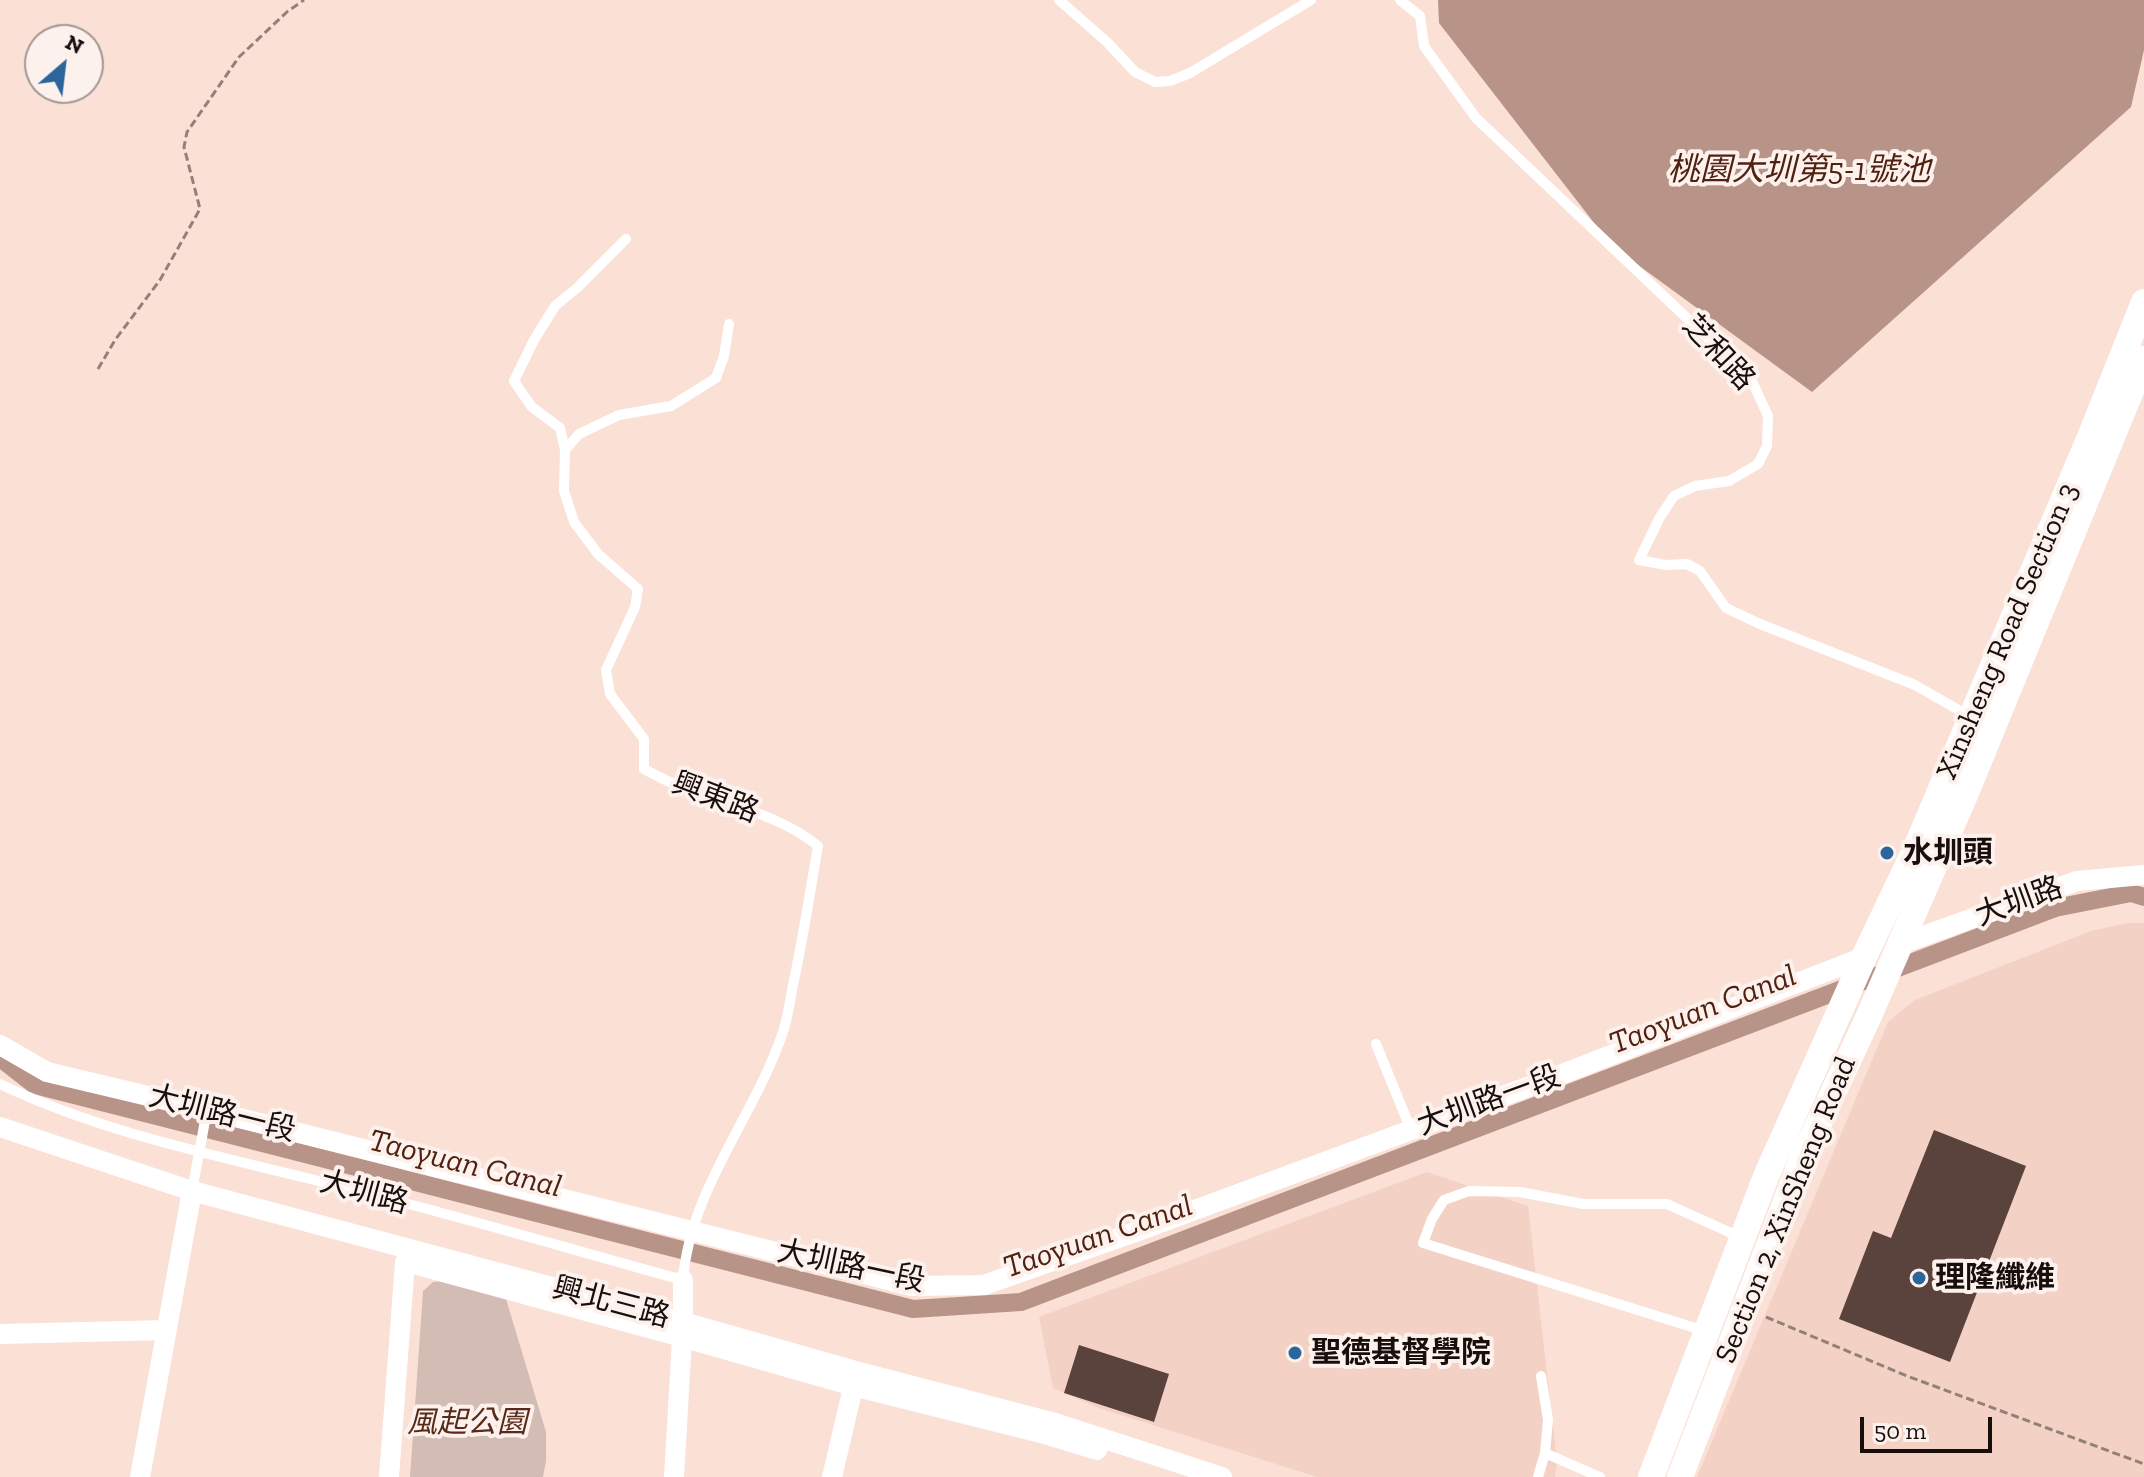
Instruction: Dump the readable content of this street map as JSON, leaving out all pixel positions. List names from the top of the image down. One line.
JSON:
{"streets":{"main road":["Xinsheng Road Section 3","Section 2, XinSheng Road"],"street":["大圳路","大圳路一段"],"lane":["芝和路","興東路"]},"crossings":[["芝和路","Xinsheng Road Section 3"],["Xinsheng Road Section 3","大圳路一段"],["興東路","大圳路一段"],["大圳路","Section 2, XinSheng Road"]],"water":["桃園大圳第5-1號池","Taoyuan Canal"],"parks":["風起公園"],"places":["水圳頭","理隆纖維","聖德基督學院"],"scale_bar":"50 m","north":"top right"}
